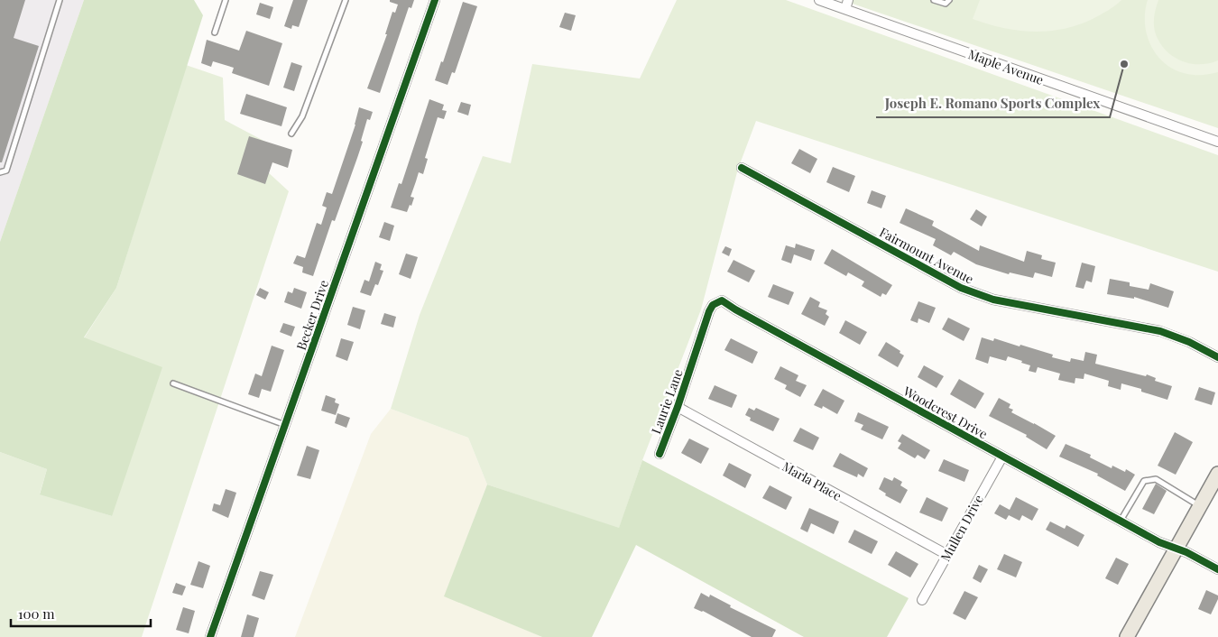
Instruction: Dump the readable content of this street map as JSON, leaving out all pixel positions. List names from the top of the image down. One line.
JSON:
{"streets":{"street":["Maple Avenue","Fairmount Avenue","Becker Drive","Laurie Lane","Woodcrest Drive","Marla Place","Mullen Drive"]},"crossings":[["Laurie Lane","Woodcrest Drive"],["Laurie Lane","Marla Place"],["Woodcrest Drive","Mullen Drive"],["Marla Place","Mullen Drive"]],"places":["Joseph E. Romano Sports Complex"],"scale_bar":"100 m"}
